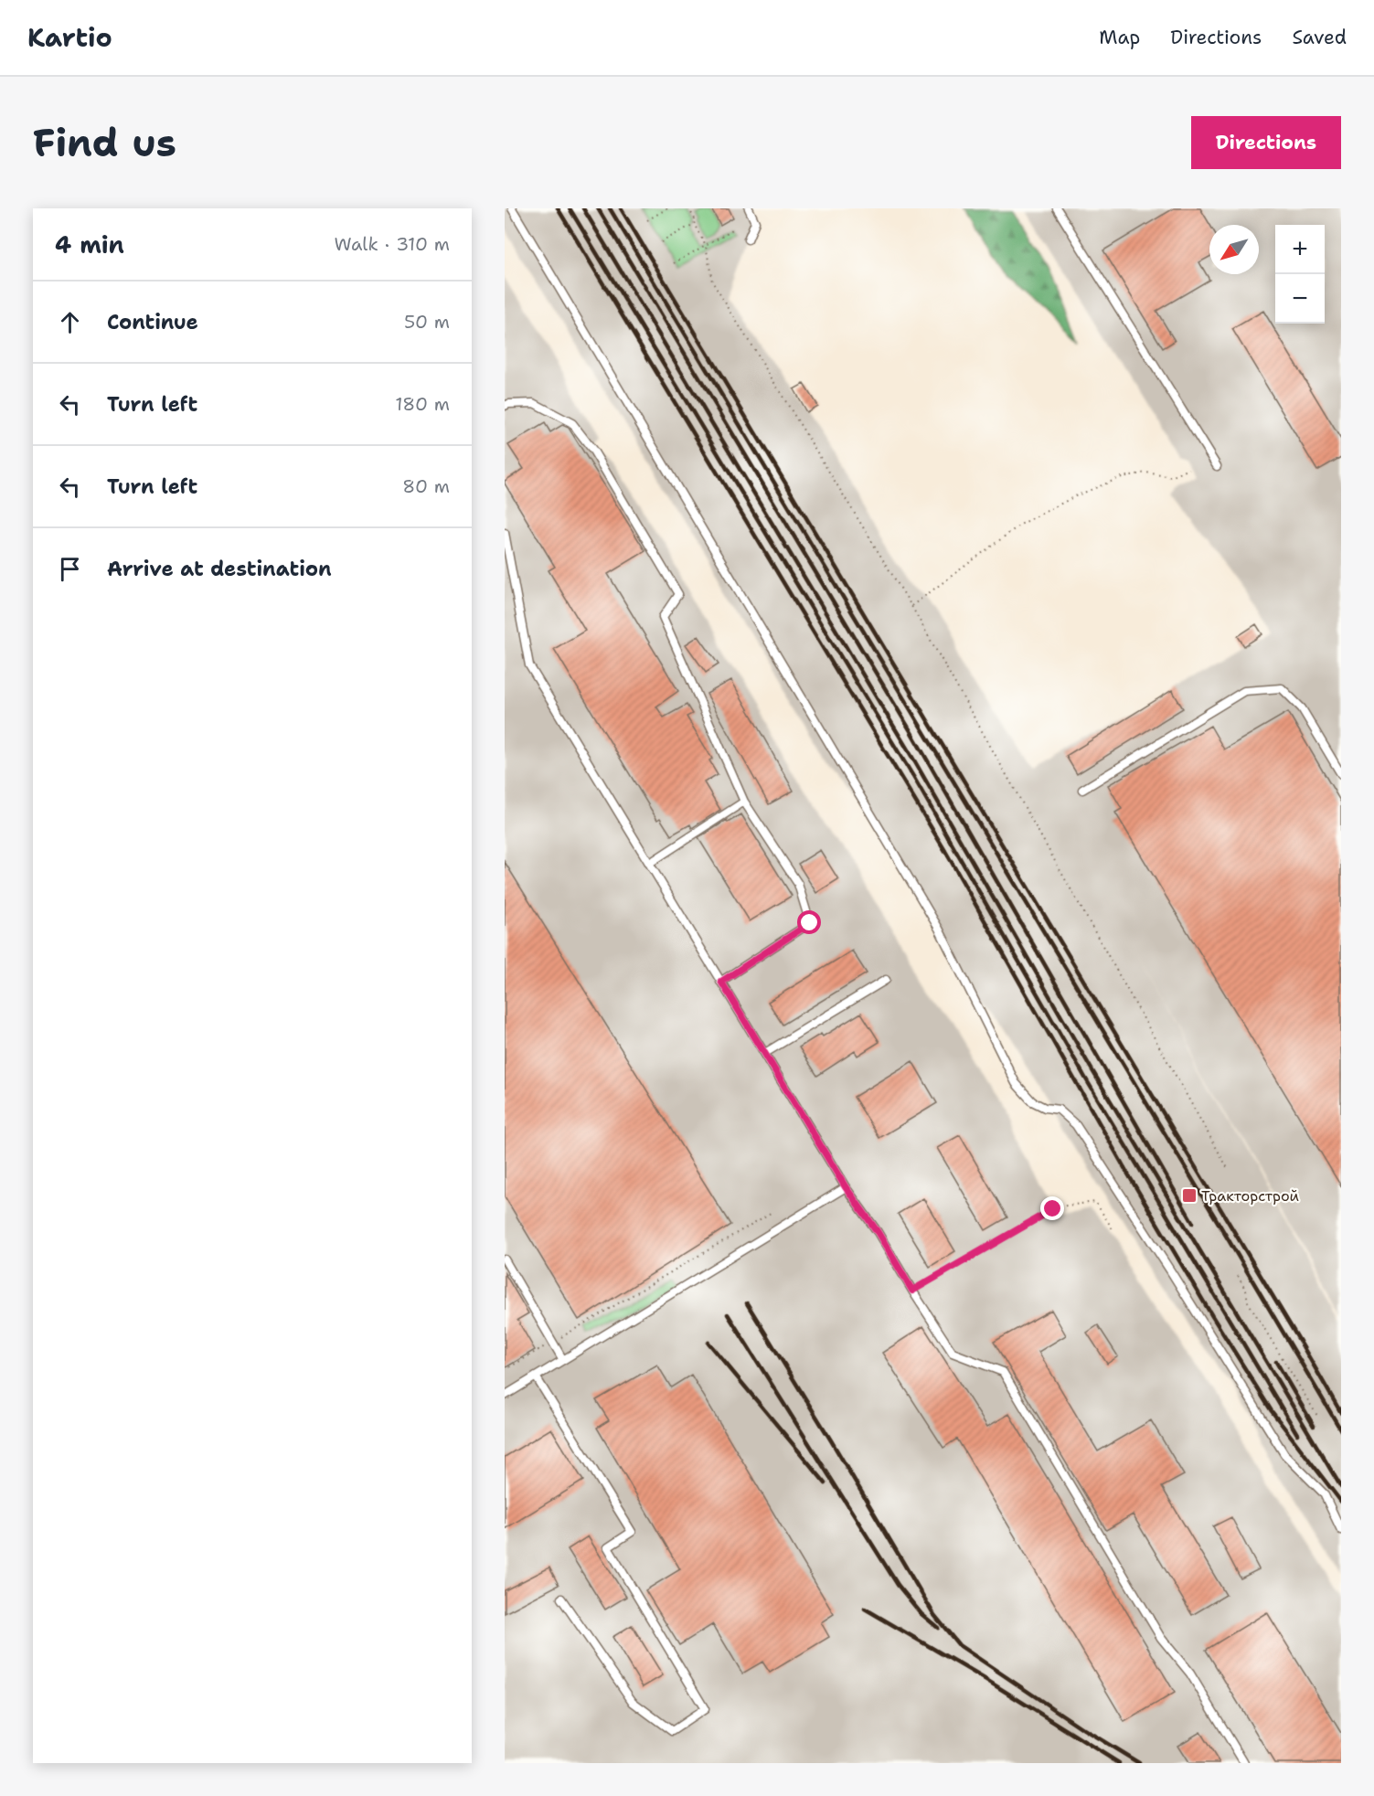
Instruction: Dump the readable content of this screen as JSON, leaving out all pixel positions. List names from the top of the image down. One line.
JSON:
{"places":{"transit":["Тракторстрой"]},"north":"bottom left","page":{"header":"Kartio","nav":["Map","Directions","Saved"],"buttons":"Directions","title":"Find us","heading":["4 min","Walk · 310 m"],"map_buttons":["+","−"],"list":[["Continue","50 m"],["Turn left","180 m"],["Turn left","80 m"],"Arrive at destination"]}}
